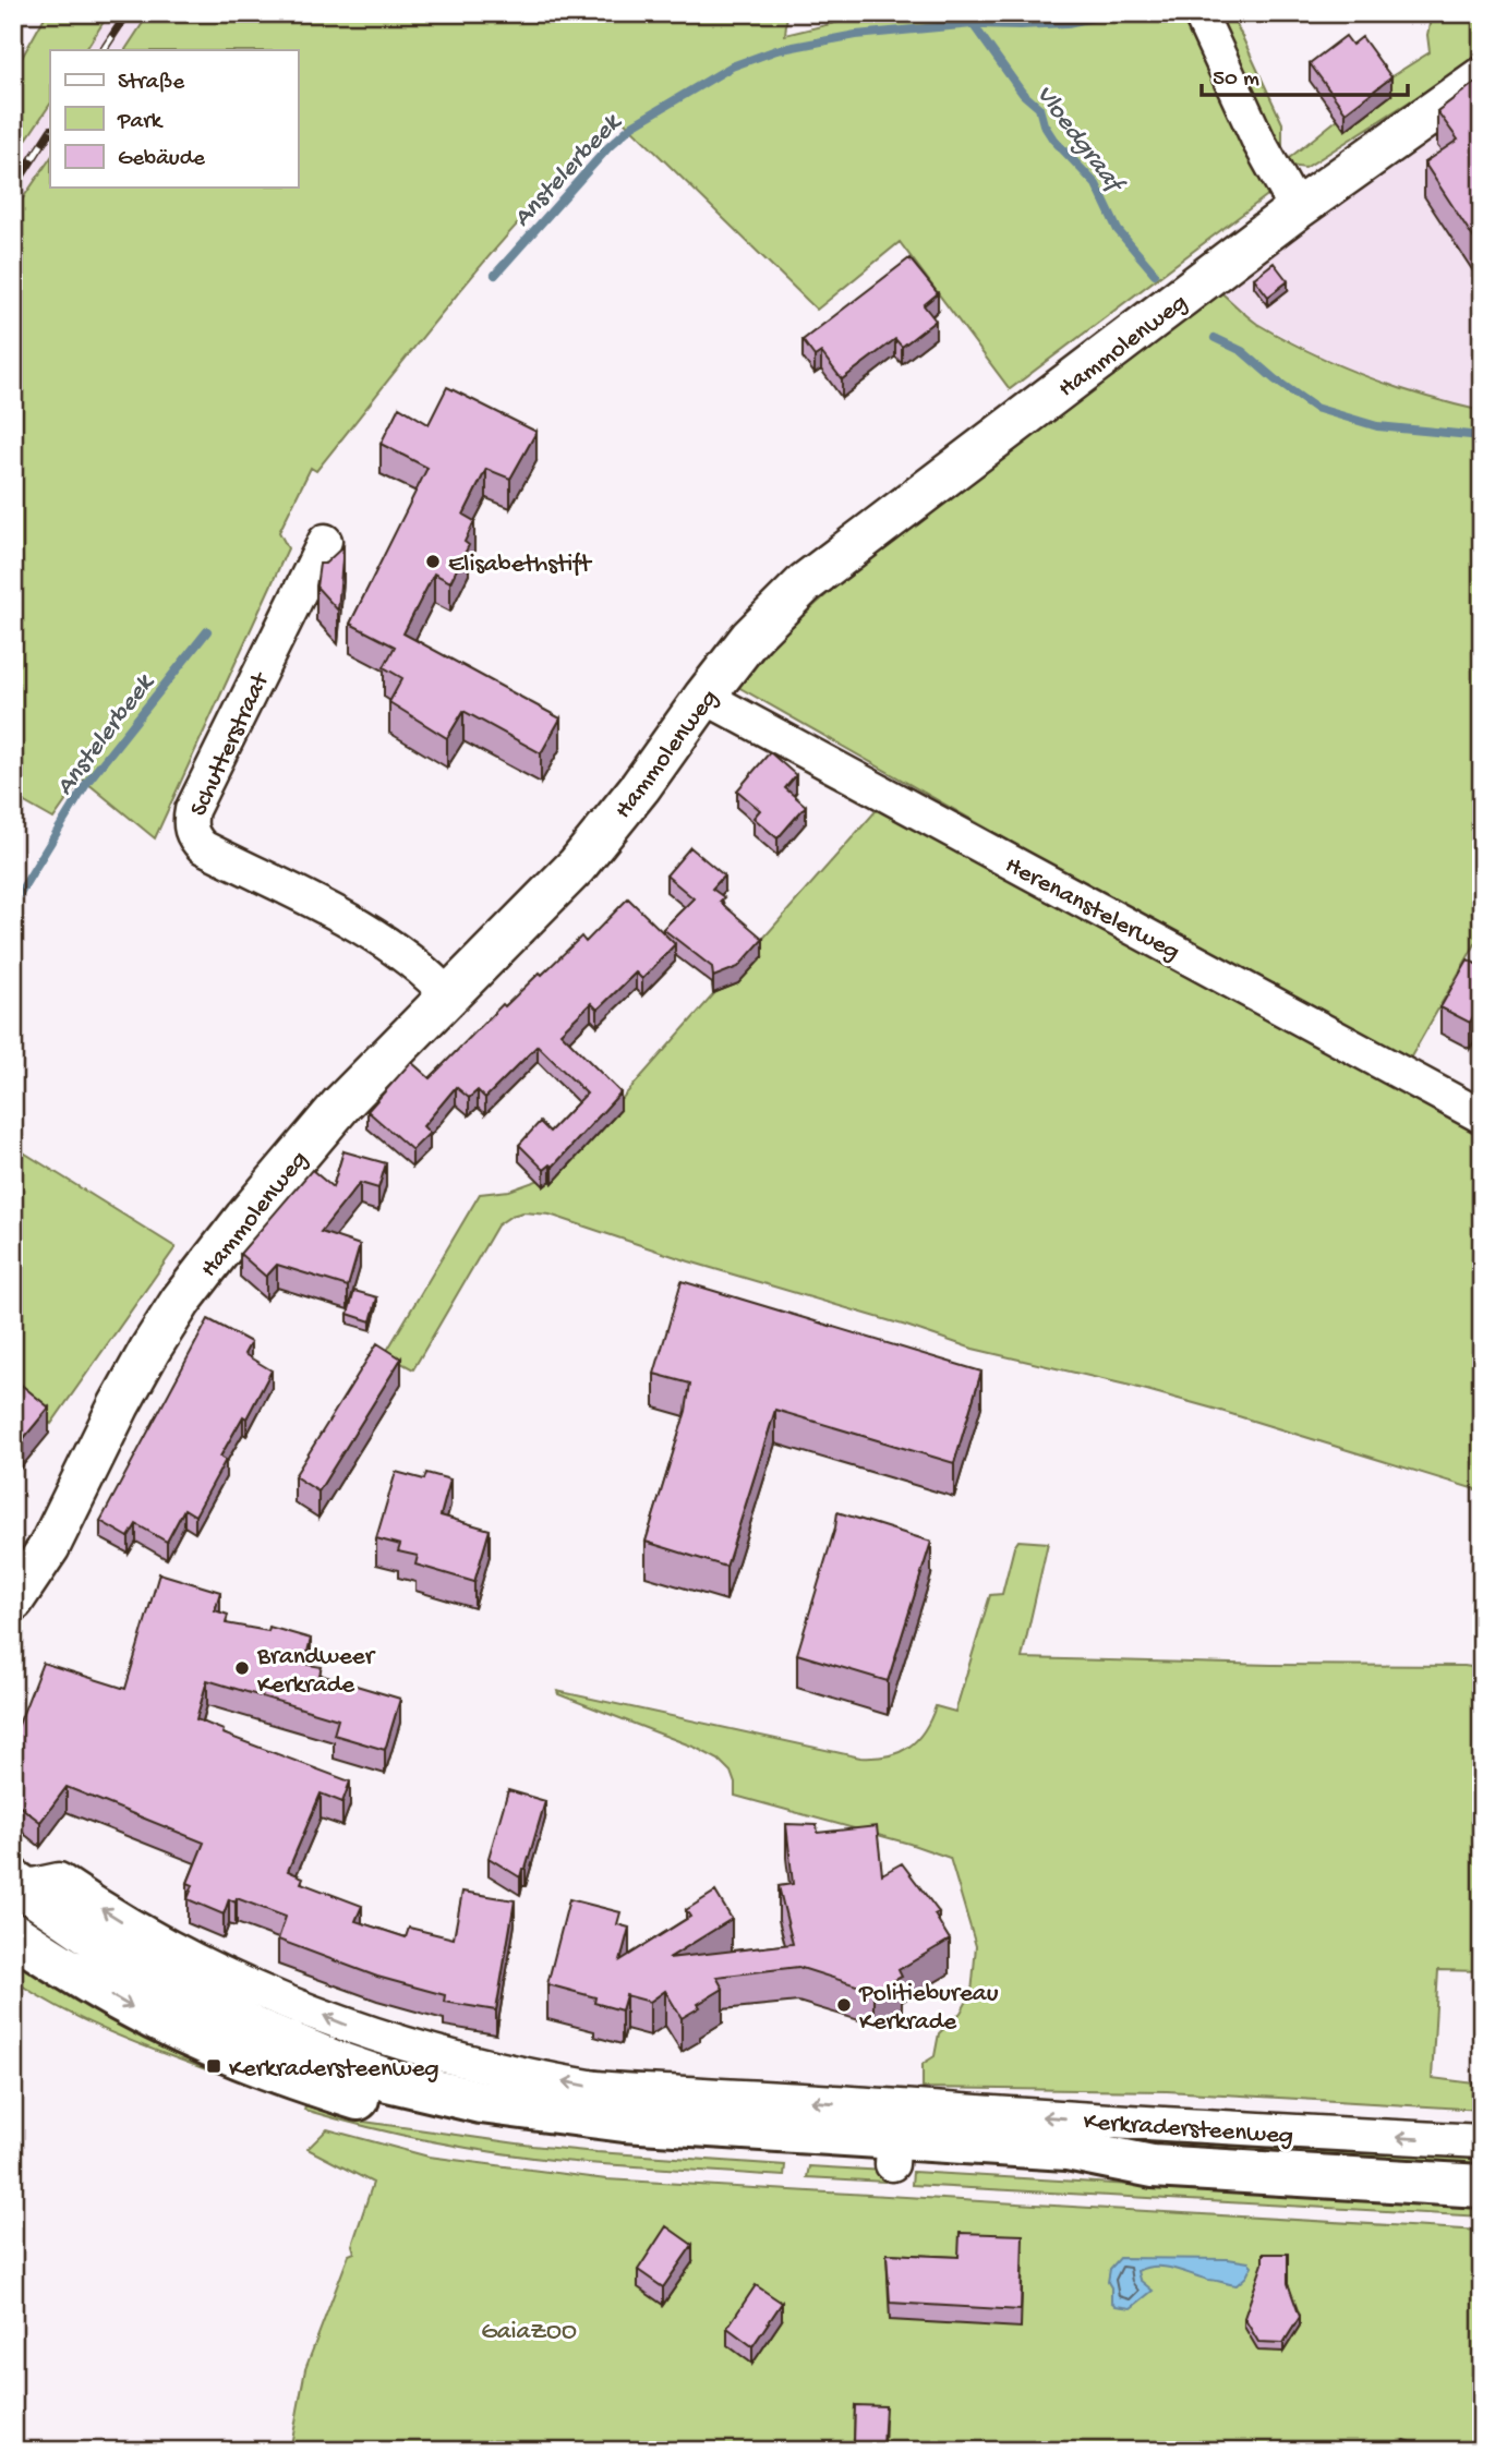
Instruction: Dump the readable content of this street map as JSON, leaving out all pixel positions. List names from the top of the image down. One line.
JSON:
{"streets":{"main road":["Kerkradersteenweg"],"street":["Hammolenweg","Schutterstraat","Herenanstelerweg"]},"crossings":[["Hammolenweg","Schutterstraat"],["Hammolenweg","Herenanstelerweg"]],"water":["Vloedgraaf","Anstelerbeek"],"parks":["GaiaZOO"],"places":{"other":["Elisabethstift","Brandweer Kerkrade","Politiebureau Kerkrade"],"transit":["Kerkradersteenweg"]},"legend":["Straße","Park","Gebäude"],"scale_bar":"50 m"}
